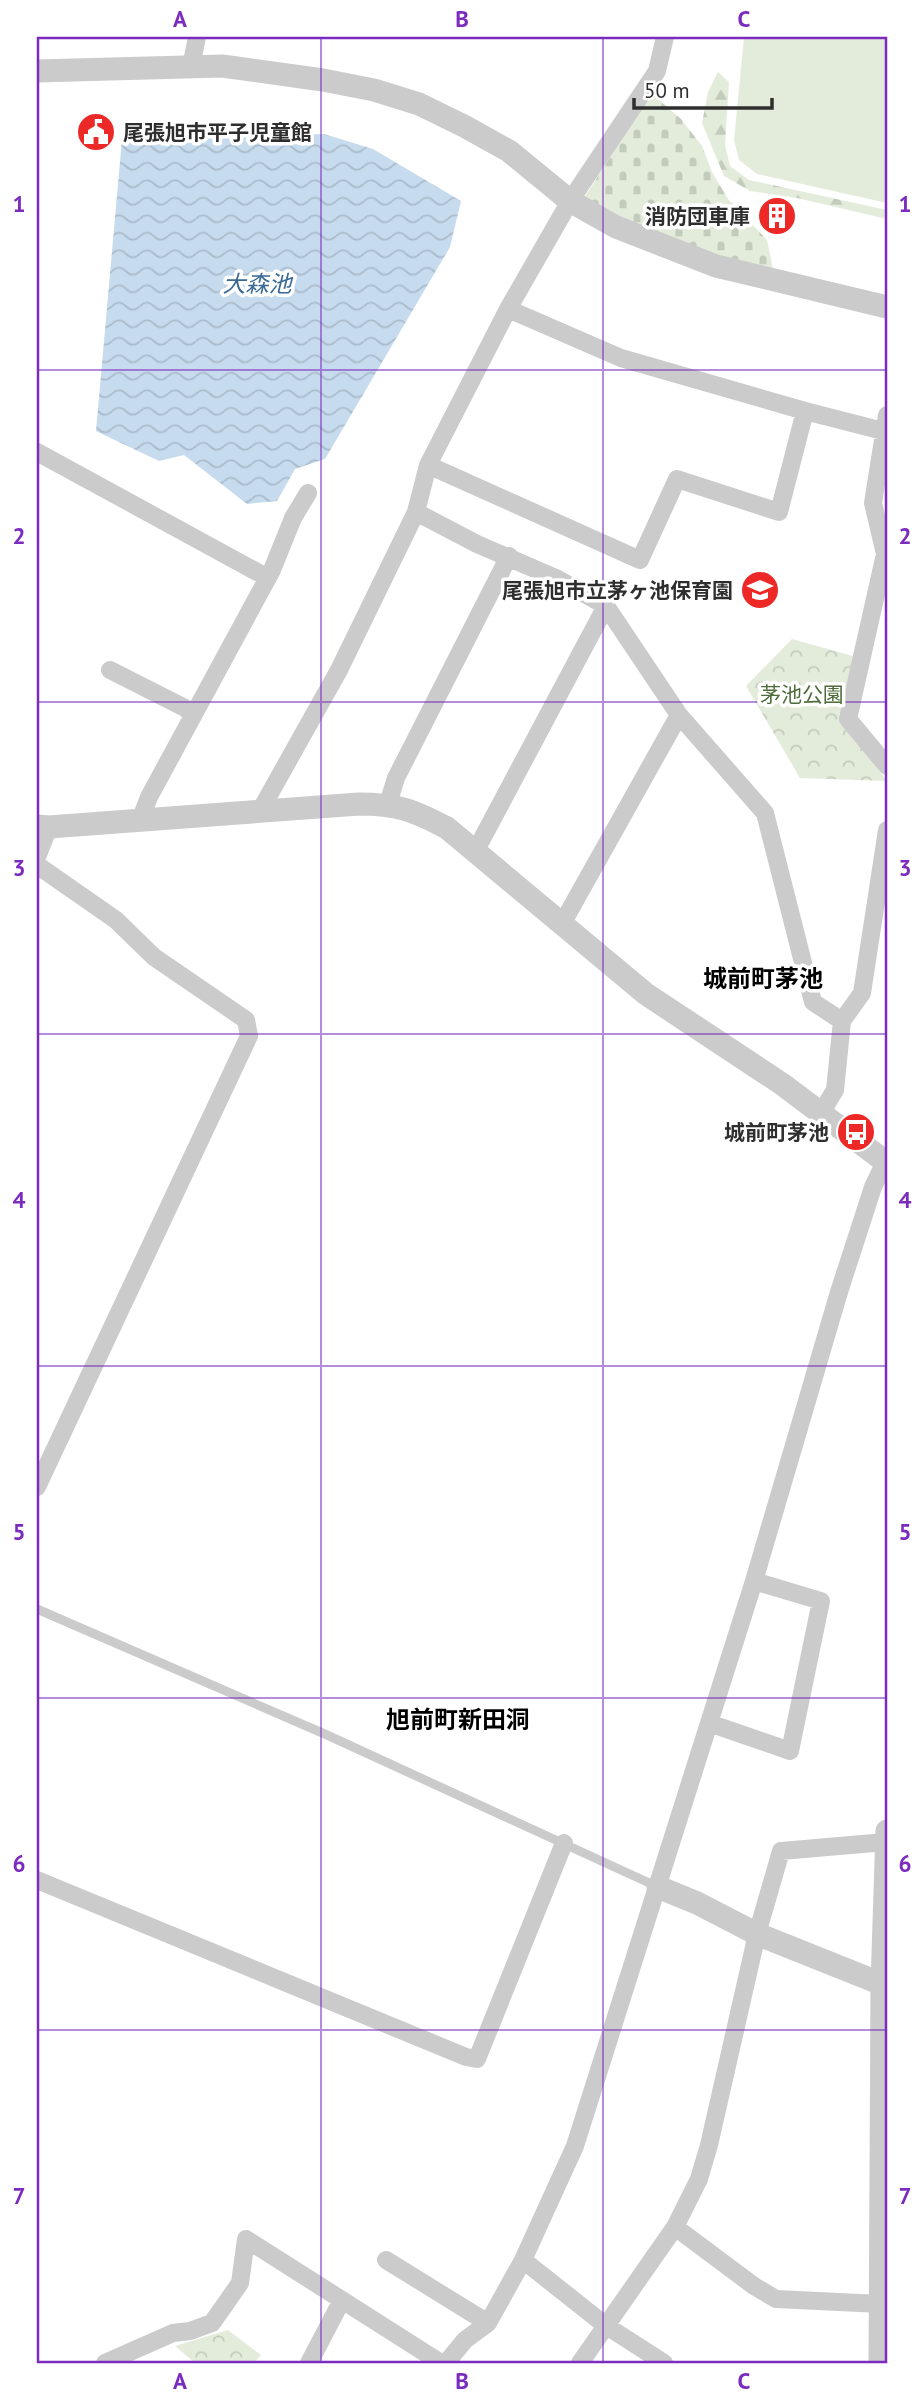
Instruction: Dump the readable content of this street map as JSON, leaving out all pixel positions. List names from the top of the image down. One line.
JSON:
{"districts":["城前町茅池","旭前町新田洞"],"water":["大森池"],"parks":["茅池公園"],"places":{"public building":["尾張旭市平子児童館"],"building":["消防団車庫"],"school or university":["尾張旭市立茅ヶ池保育園"],"bus stop":["城前町茅池"]},"scale_bar":"50 m","grid":{"columns":["A","B","C"],"rows":["1","2","3","4","5","6","7"]}}
